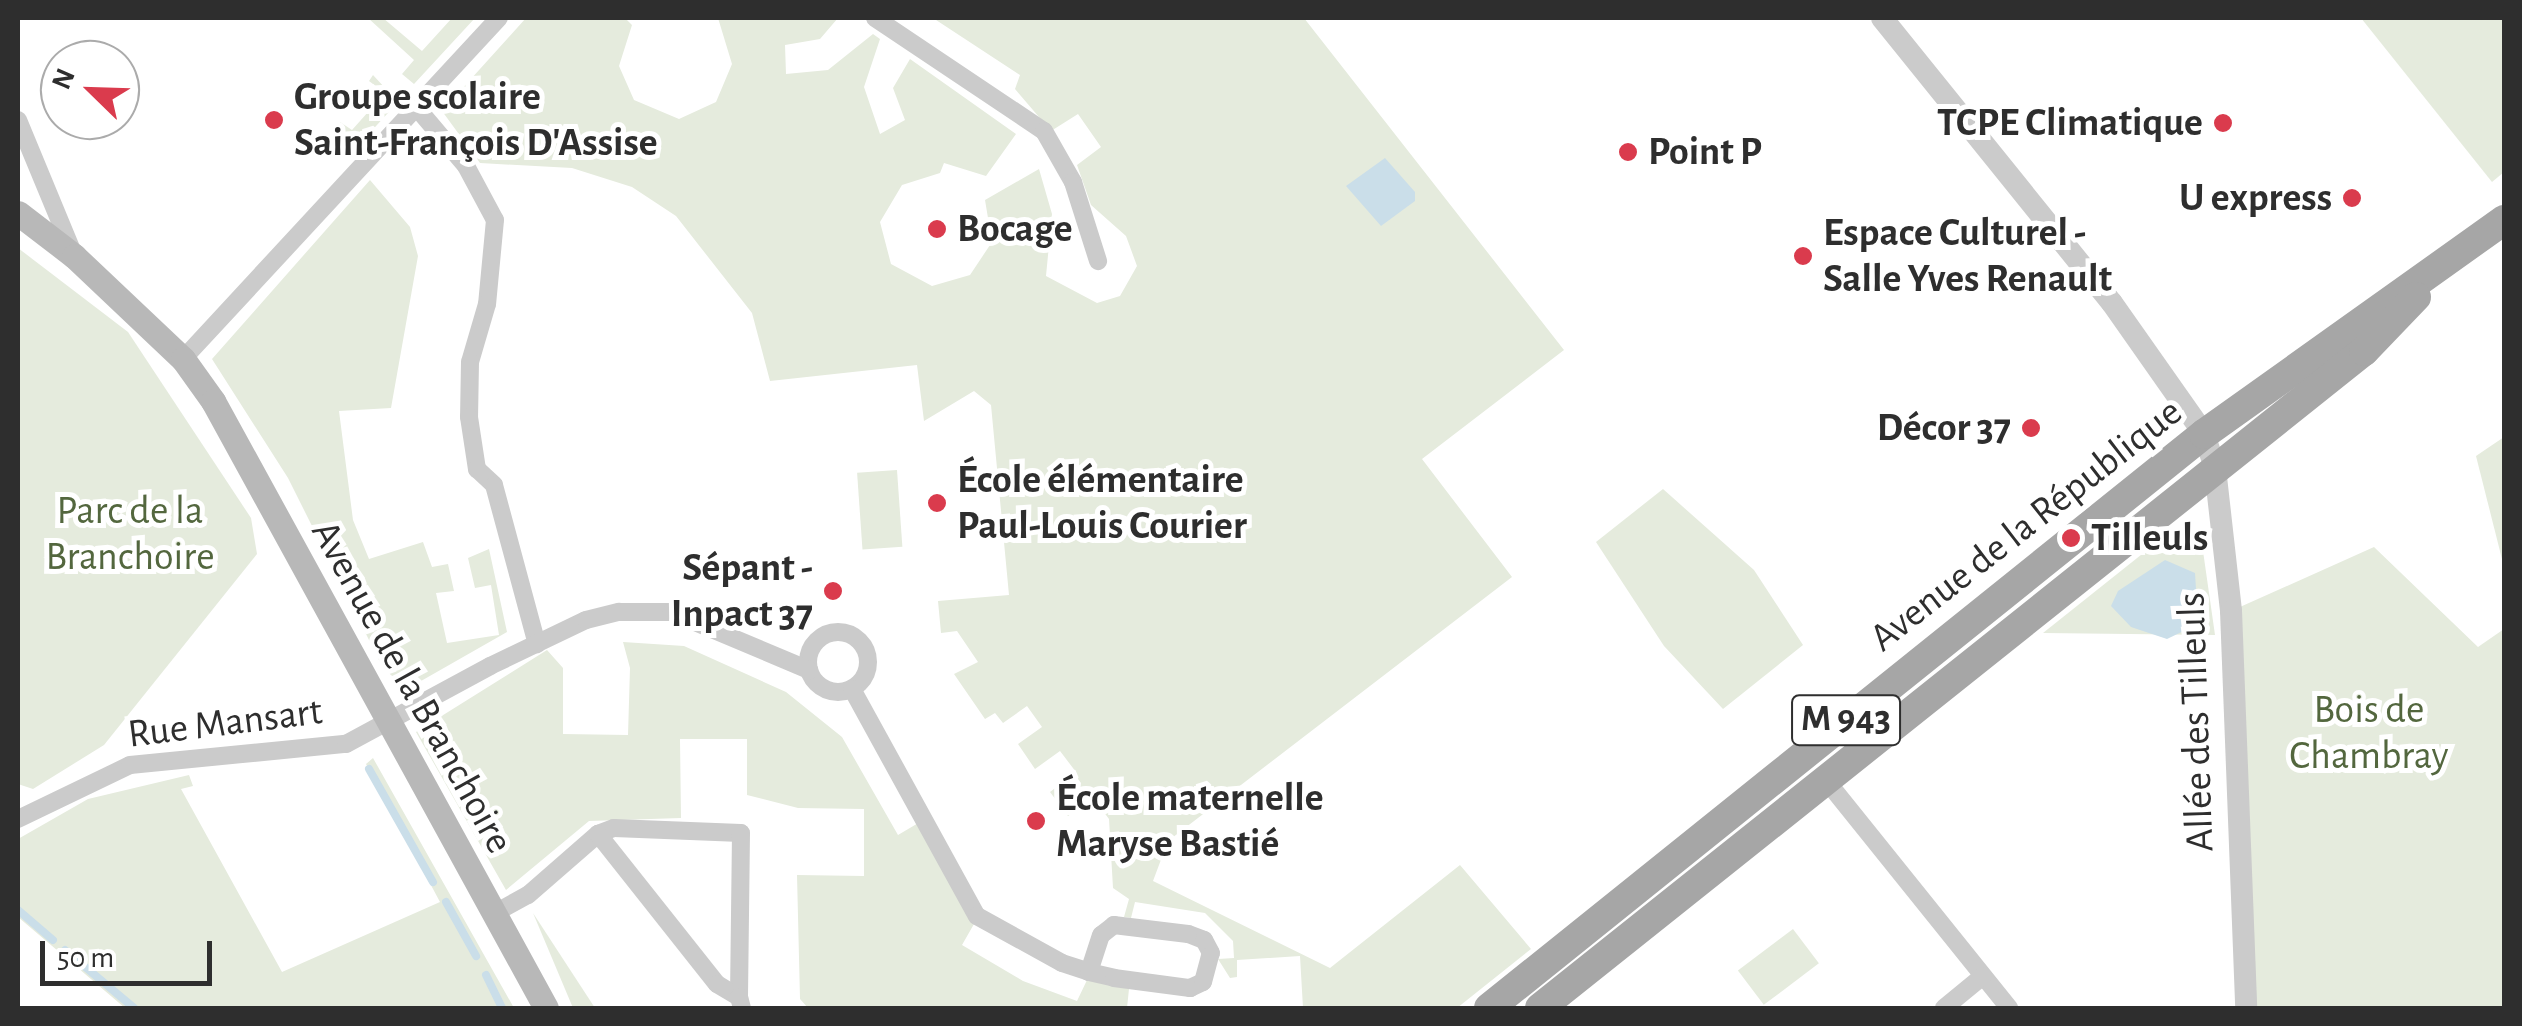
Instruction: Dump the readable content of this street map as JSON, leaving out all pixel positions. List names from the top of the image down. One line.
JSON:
{"streets":{"main road":["Avenue de la République","Avenue de la Branchoire","M 943"],"street":["Allée des Tilleuls","Rue Mansart"]},"crossings":[["Avenue de la République","Allée des Tilleuls"],["Avenue de la Branchoire","Rue Mansart"]],"parks":["Parc de la Branchoire","Bois de Chambray"],"places":["Groupe scolaire Saint-François D'Assise","TCPE Climatique","Point P","U express","Bocage","Espace Culturel - Salle Yves Renault","Décor 37","École élémentaire Paul-Louis Courier","Tilleuls","Sépant - Inpact 37","École maternelle Maryse Bastié"],"scale_bar":"50 m","north":"top left"}
